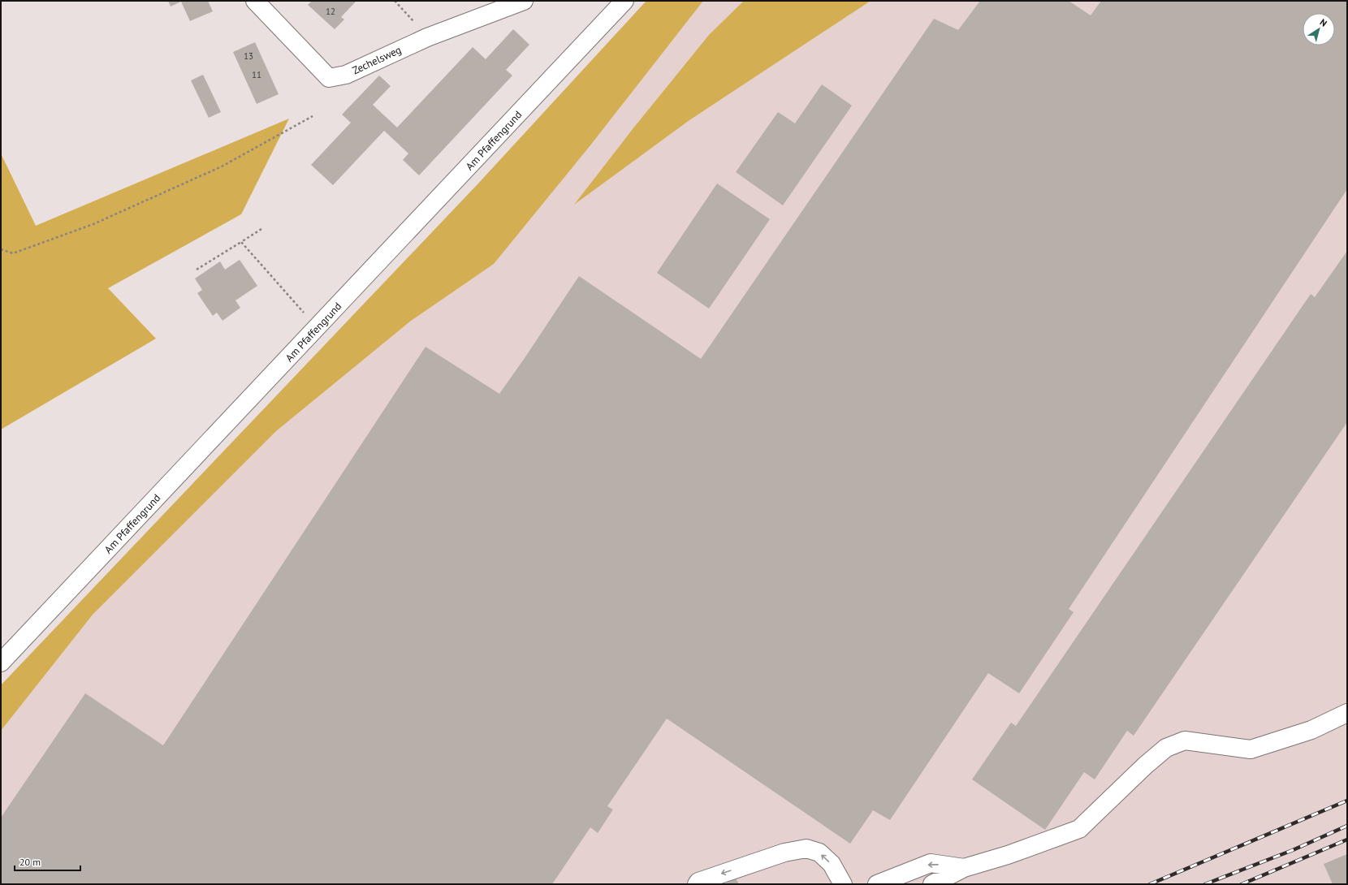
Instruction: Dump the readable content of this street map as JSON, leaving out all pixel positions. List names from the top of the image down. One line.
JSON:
{"streets":{"street":["Zechelsweg","Am Pfaffengrund"]},"house_numbers":["12","13","11"],"scale_bar":"20 m","north":"top right"}
